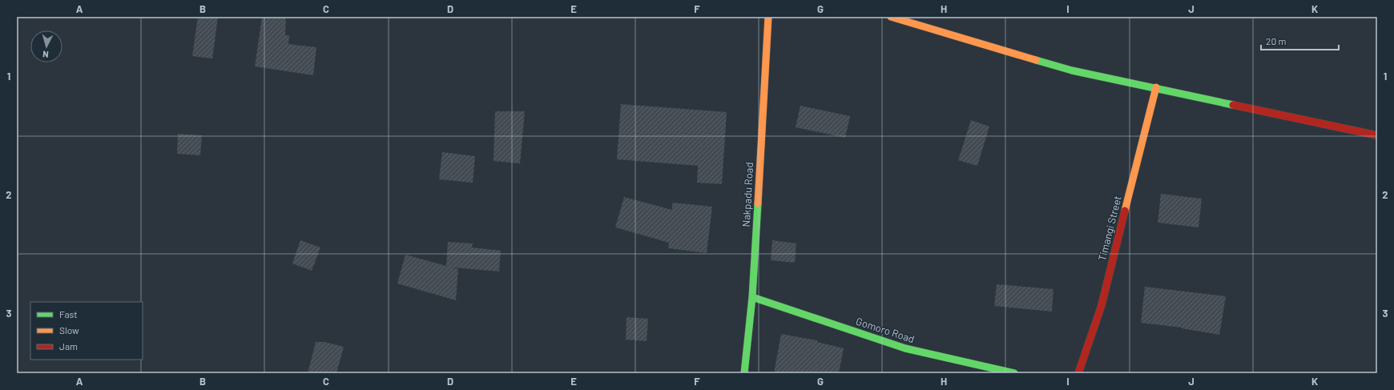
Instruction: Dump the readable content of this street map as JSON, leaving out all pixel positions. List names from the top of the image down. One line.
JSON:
{"streets":{"street":["Nakpadu Road","Timangi Street","Gomoro Road"]},"crossings":[["Nakpadu Road","Gomoro Road"]],"legend":["Fast","Slow","Jam"],"scale_bar":"20 m","north":"bottom","grid":{"columns":["A","B","C","D","E","F","G","H","I","J","K"],"rows":["1","2","3"]}}
